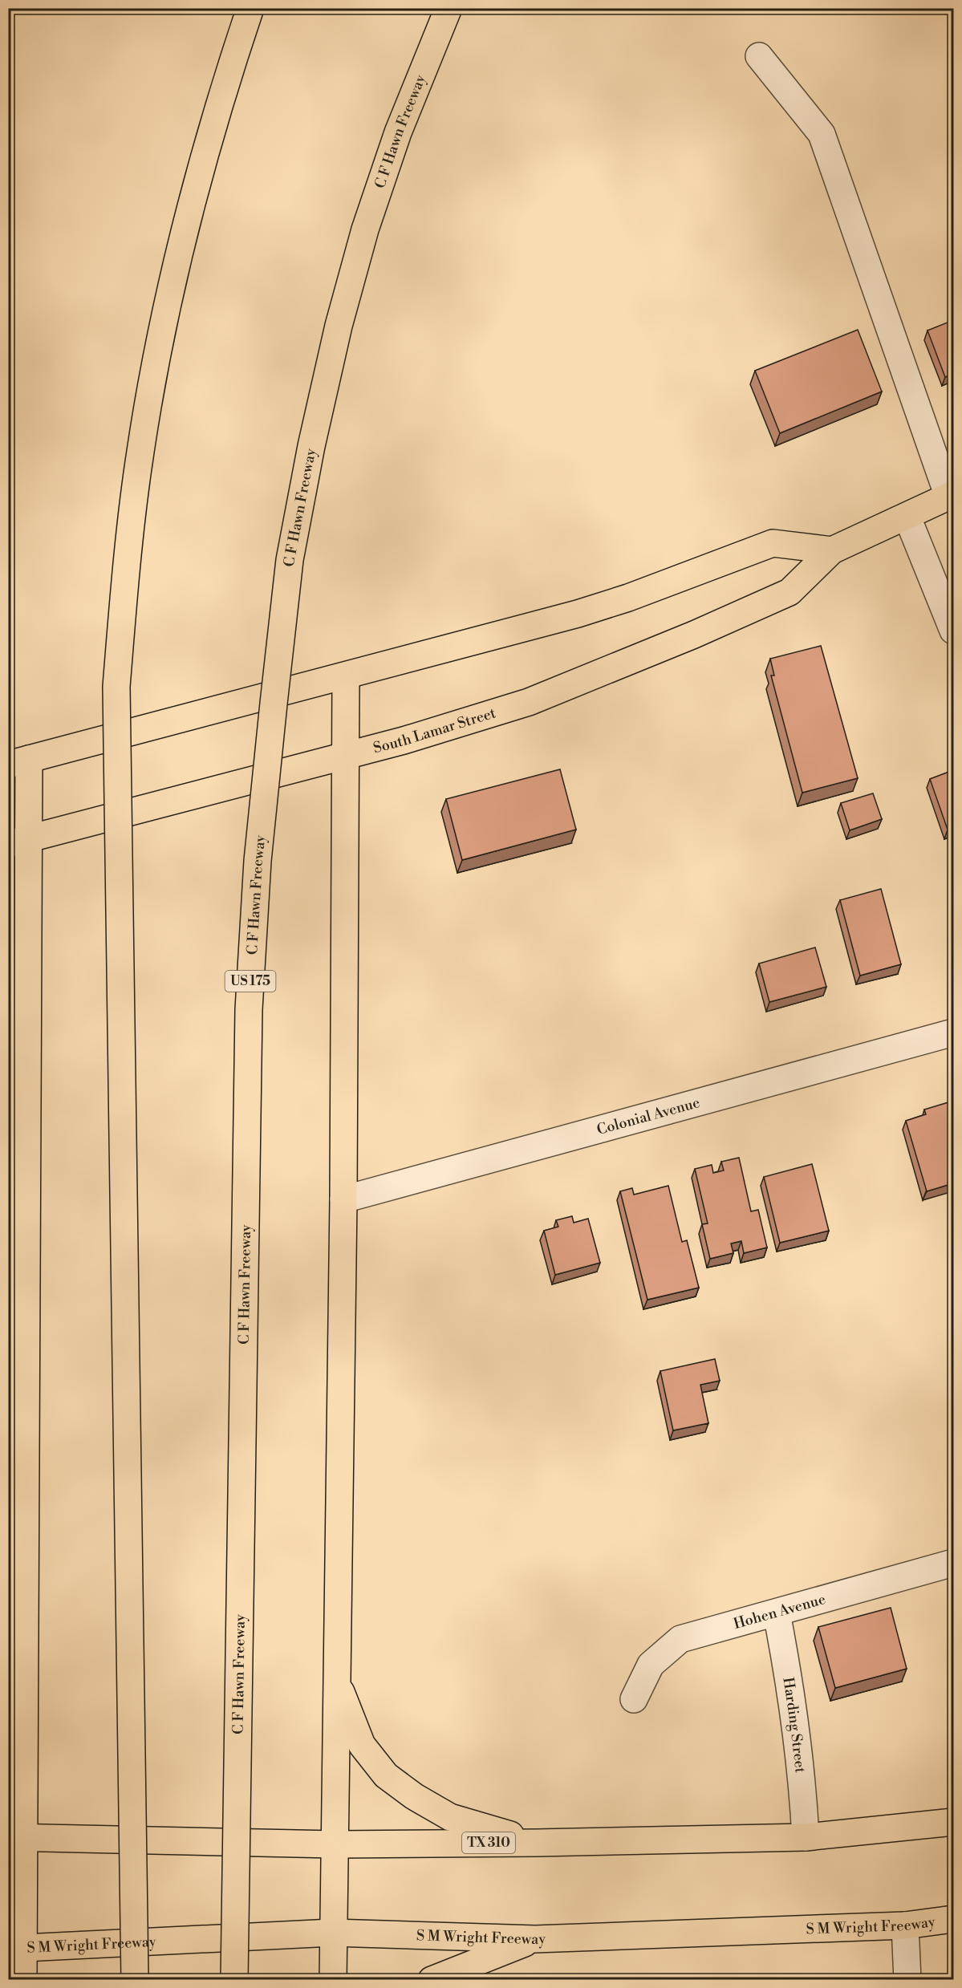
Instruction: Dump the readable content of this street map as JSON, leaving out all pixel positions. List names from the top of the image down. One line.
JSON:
{"streets":{"main road":["C F Hawn Freeway","South Lamar Street","US 175","TX 310","S M Wright Freeway"],"street":["Colonial Avenue","Hohen Avenue","Harding Street"]},"crossings":[["Hohen Avenue","Harding Street"],["Harding Street","TX 310"]]}
